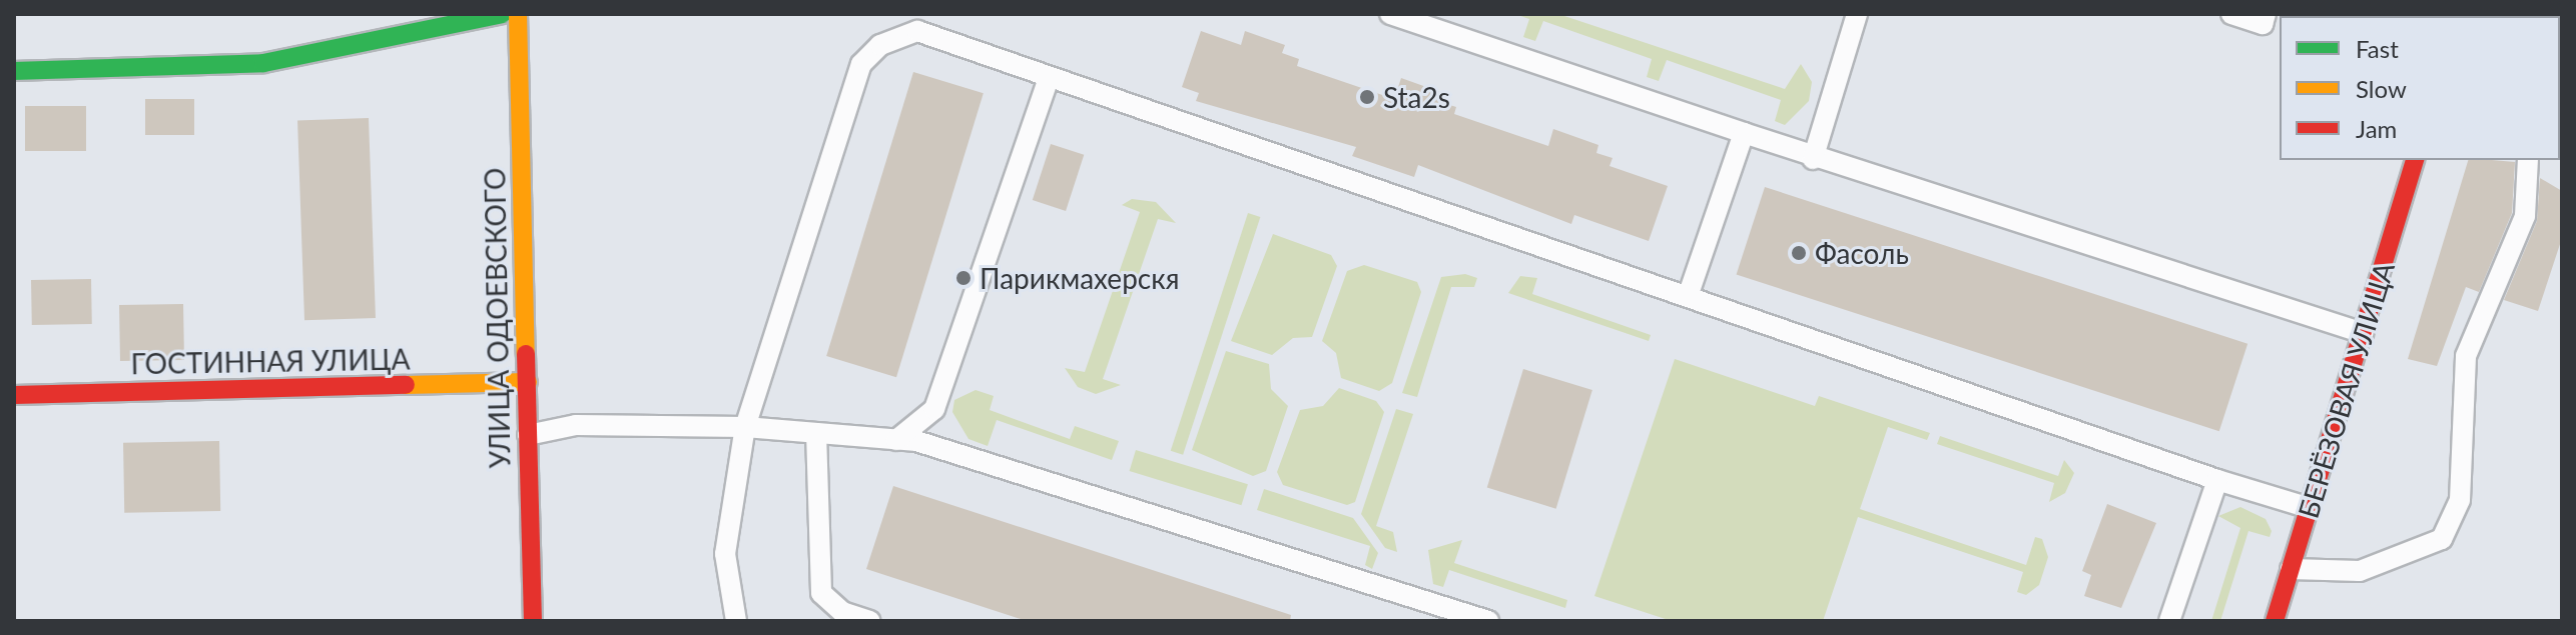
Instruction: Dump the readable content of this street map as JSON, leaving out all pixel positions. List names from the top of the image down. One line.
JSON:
{"streets":{"street":["УЛИЦА ОДОЕВСКОГО","ГОСТИННАЯ УЛИЦА","БЕРЁЗОВАЯ УЛИЦА"]},"crossings":[["УЛИЦА ОДОЕВСКОГО","ГОСТИННАЯ УЛИЦА"]],"places":["Sta2s","Фасоль","Парикмахерскя"],"legend":["Fast","Slow","Jam"]}
